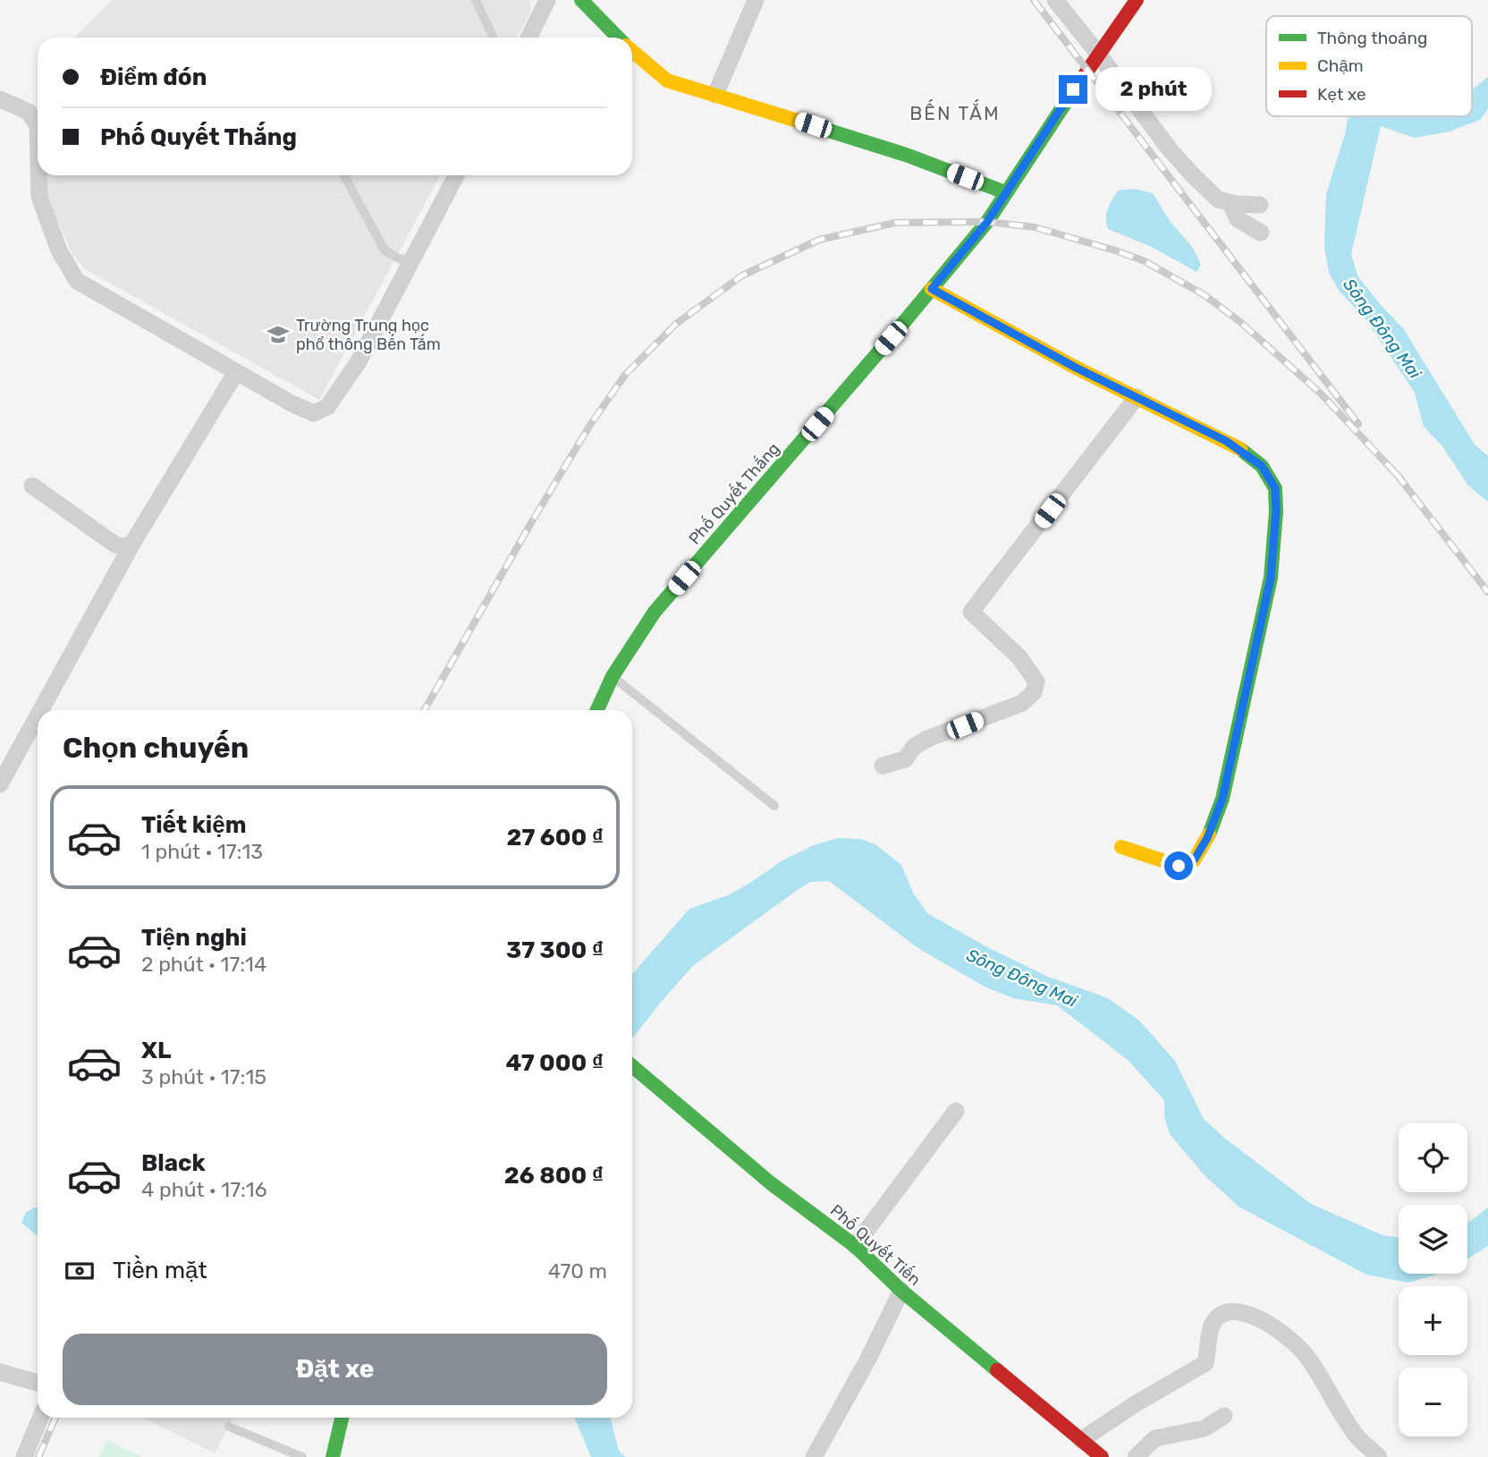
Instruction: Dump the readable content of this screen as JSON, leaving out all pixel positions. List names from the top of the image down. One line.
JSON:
{"streets":{"street":["Phố Quyết Thắng","Phố Quyết Tiến"]},"districts":["BẾN TẮM"],"water":["Sông Đông Mai"],"places":{"school or university":["Trường Trung học phổ thông Bến Tắm"]},"legend":["Thông thoáng","Chậm","Kẹt xe"],"page":{"banner":["Điểm đón","Phố Quyết Thắng"],"bubble":"2 phút","heading":"Chọn chuyến","list":[{"name":"Tiết kiệm","note":"1 phút · 17:13","value":"27 600 ₫"},{"name":"Tiện nghi","note":"2 phút · 17:14","value":"37 300 ₫"},{"name":"XL","note":"3 phút · 17:15","value":"47 000 ₫"},{"name":"Black","note":"4 phút · 17:16","value":"26 800 ₫"}],"map_buttons":["+","−"],"pay":["Tiền mặt","470 m"],"buttons":"Đặt xe"}}
